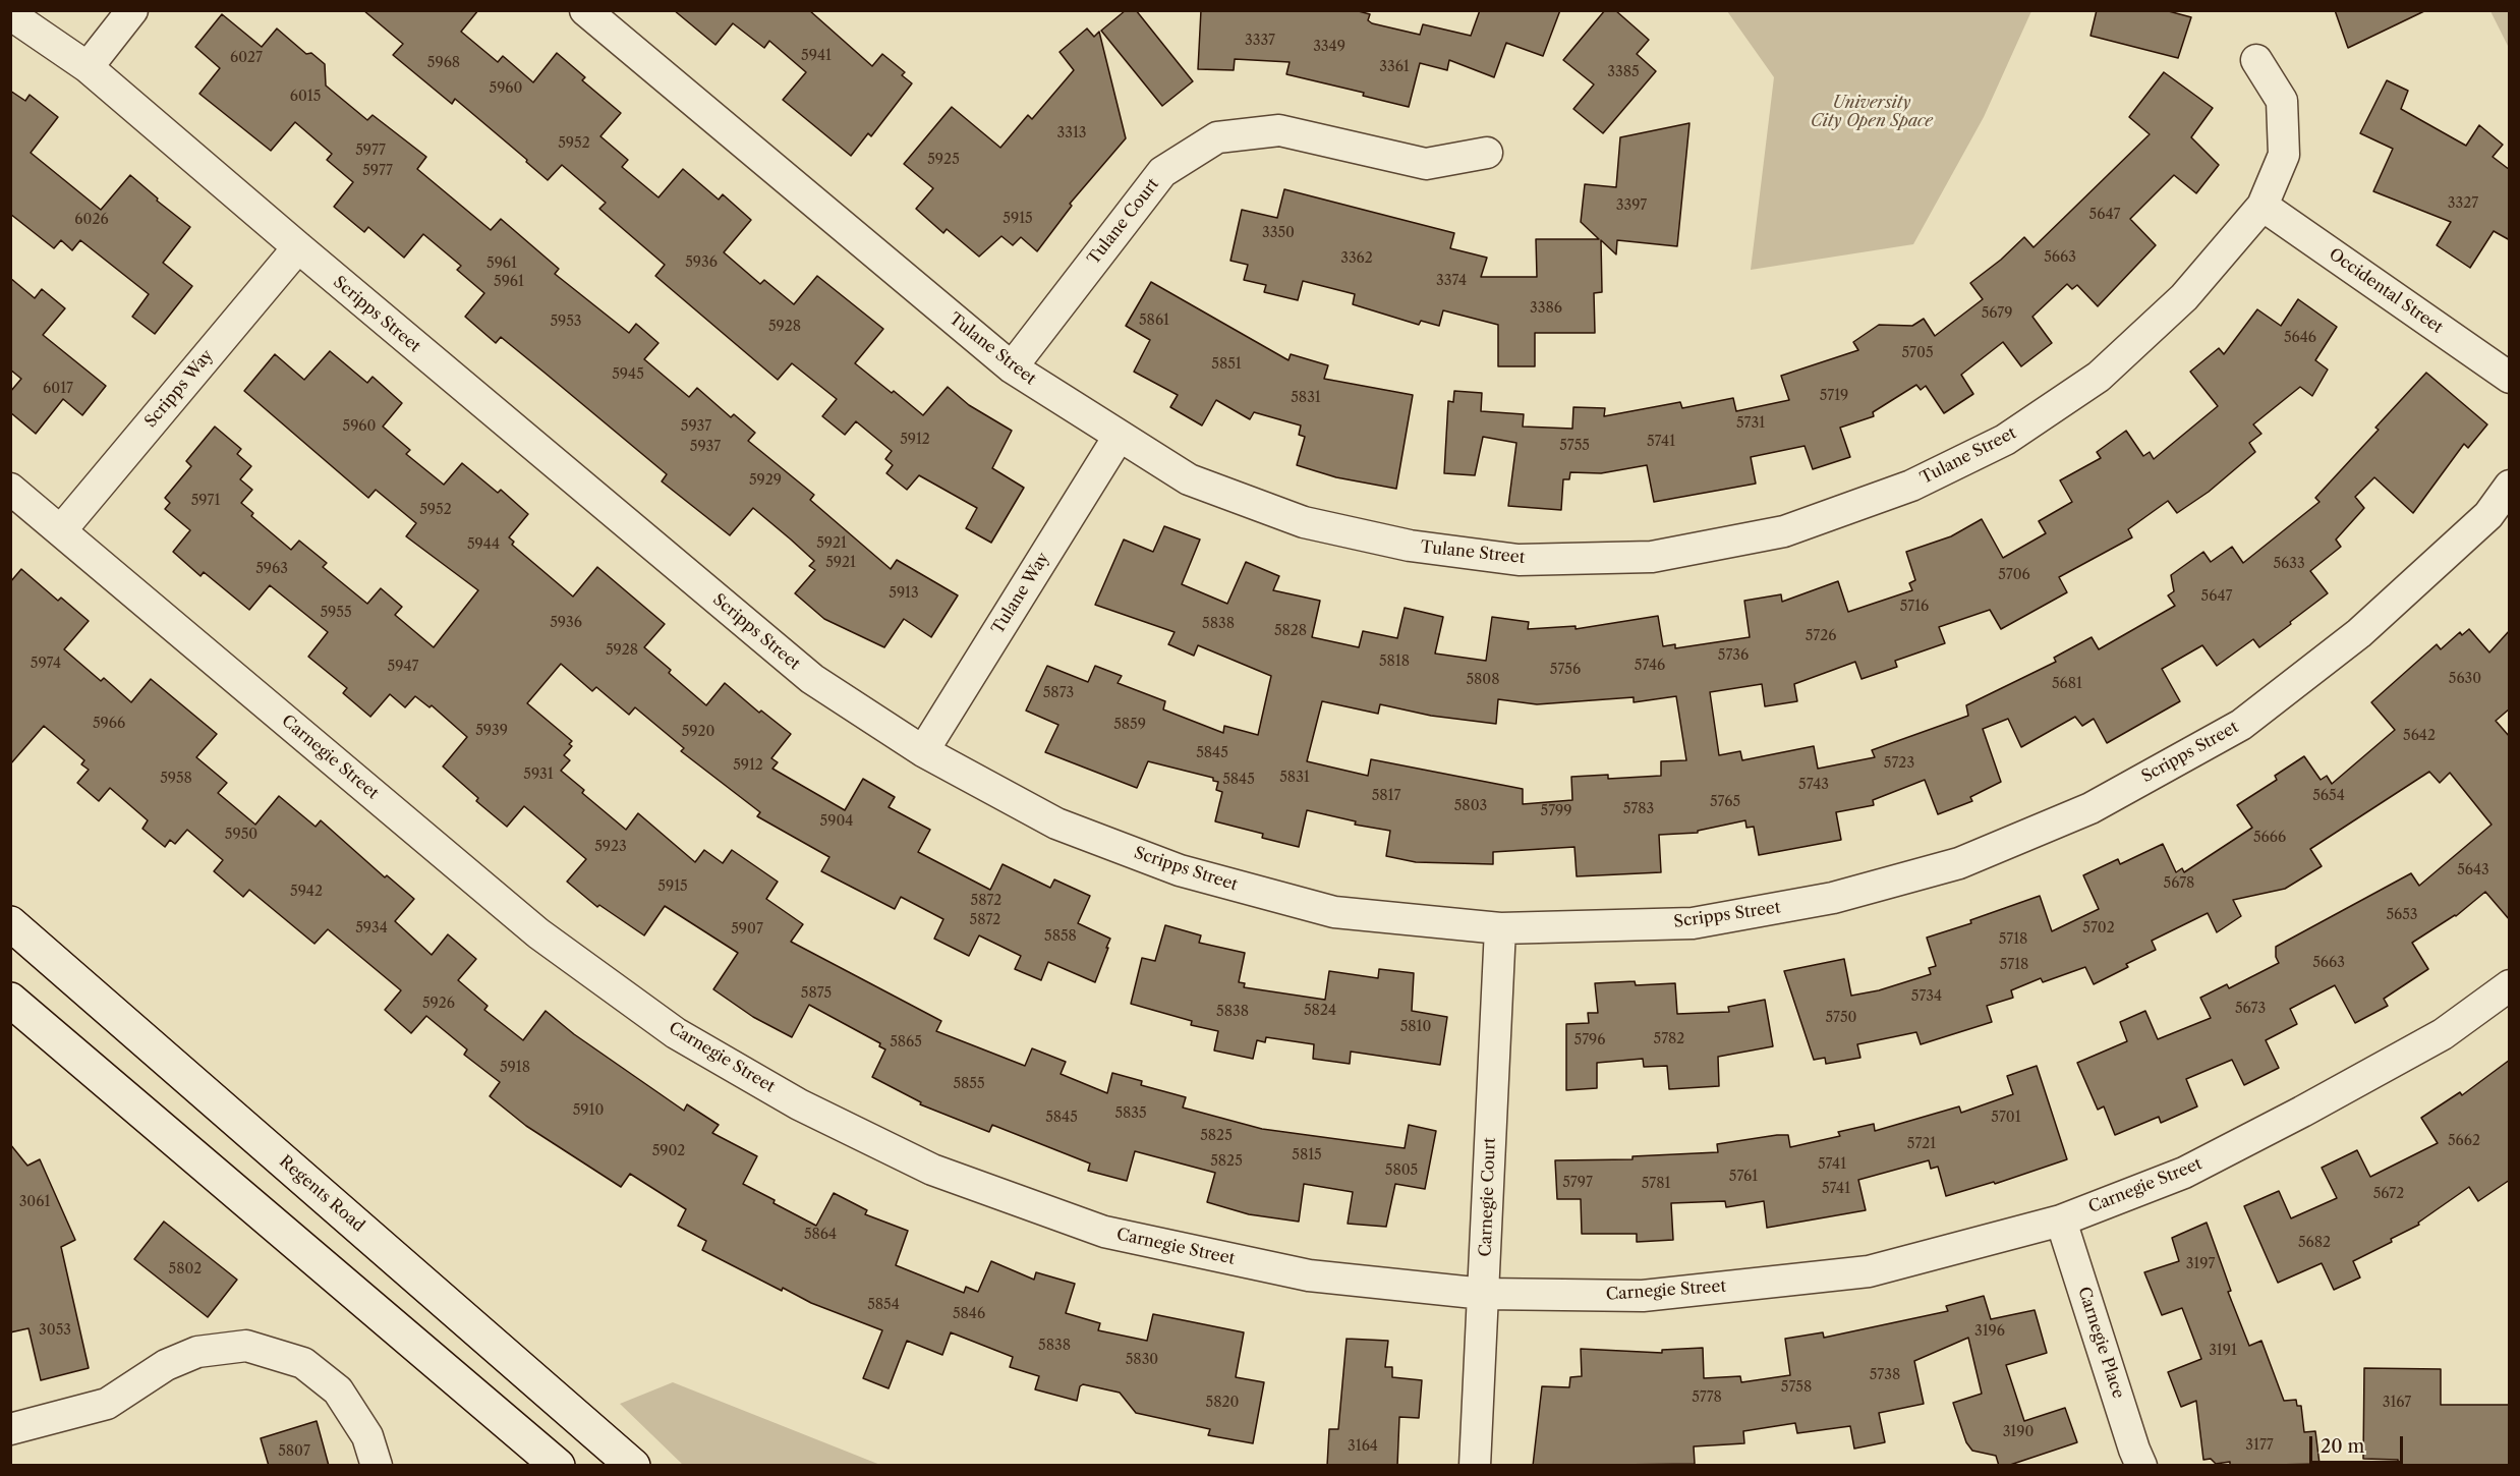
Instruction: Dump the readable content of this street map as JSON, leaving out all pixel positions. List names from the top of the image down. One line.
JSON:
{"streets":{"main road":["Regents Road"],"street":["Tulane Court","Occidental Street","Scripps Street","Tulane Street","Scripps Way","Tulane Way","Carnegie Street","Carnegie Court","Carnegie Place"]},"crossings":[["Tulane Court","Tulane Street"],["Occidental Street","Tulane Street"],["Scripps Street","Scripps Way"],["Scripps Street","Tulane Way"],["Scripps Street","Carnegie Court"],["Tulane Street","Tulane Way"],["Scripps Way","Carnegie Street"],["Carnegie Street","Carnegie Court"],["Carnegie Street","Carnegie Place"]],"parks":["University City Open Space"],"house_numbers":["3337","3349","5941","6027","5968","3361","3385","5960","6015","3313","5952","5977","5925","5977","3327","3397","5647","5915","6026","3350","5663","3362","5936","5961","3374","5961","3386","5679","5861","5953","5928","5646","5705","5851","5945","6017","5719","5831","5731","5960","5937","5912","5741","5755","5937","5929","5971","5952","5921","5944","5921","5633","5963","5706","5913","5647","5716","5955","5936","5838","5828","5726","5928","5736","5818","5974","5746","5947","5756","5630","5808","5681","5873","5966","5859","5939","5920","5642","5845","5723","5912","5931","5831","5958","5845","5743","5817","5654","5765","5803","5783","5799","5904","5950","5666","5923","5643","5678","5915","5942","5872","5653","5872","5934","5702","5907","5858","5718","5663","5718","5875","5734","5926","5673","5824","5838","5750","5810","5782","5796","5865","5918","5855","5910","5835","5845","5701","5825","5662","5721","5902","5815","5825","5741","5805","5761","5797","5781","5741","5672","3061","5864","5682","3197","5802","5854","5846","3053","3196","5838","3191","5830","5738","5758","5778","5820","3167","3190","3177","3164","5807"],"scale_bar":"20 m"}
